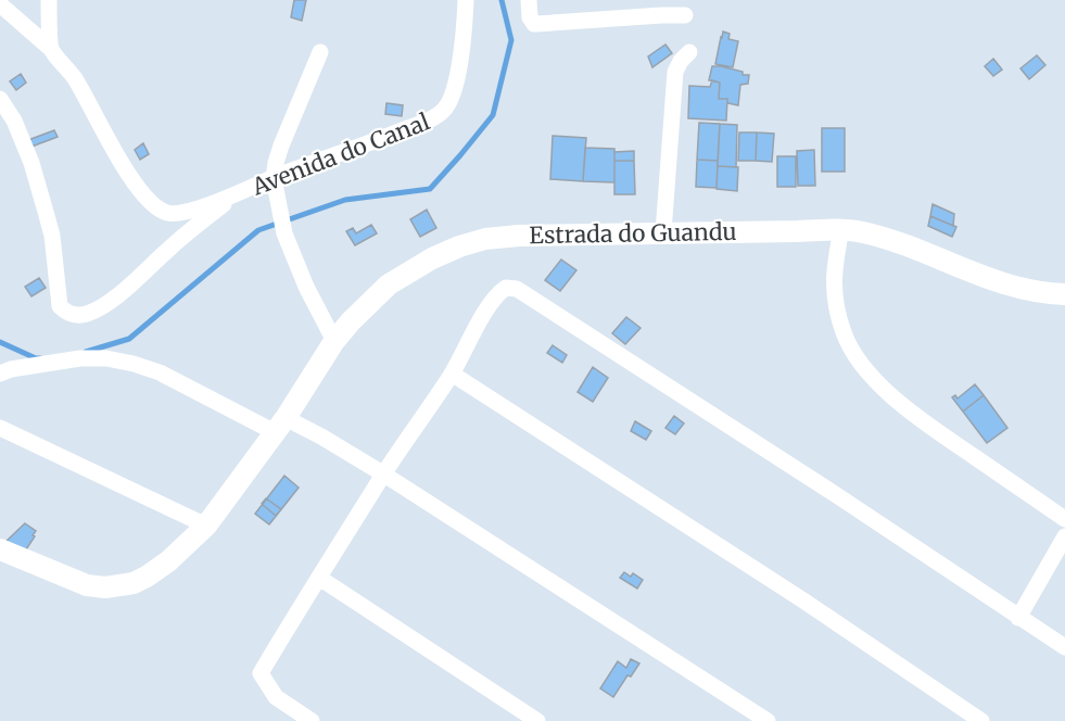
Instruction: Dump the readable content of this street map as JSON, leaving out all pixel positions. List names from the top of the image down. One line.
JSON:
{"streets":{"street":["Avenida do Canal","Estrada do Guandu"]}}
